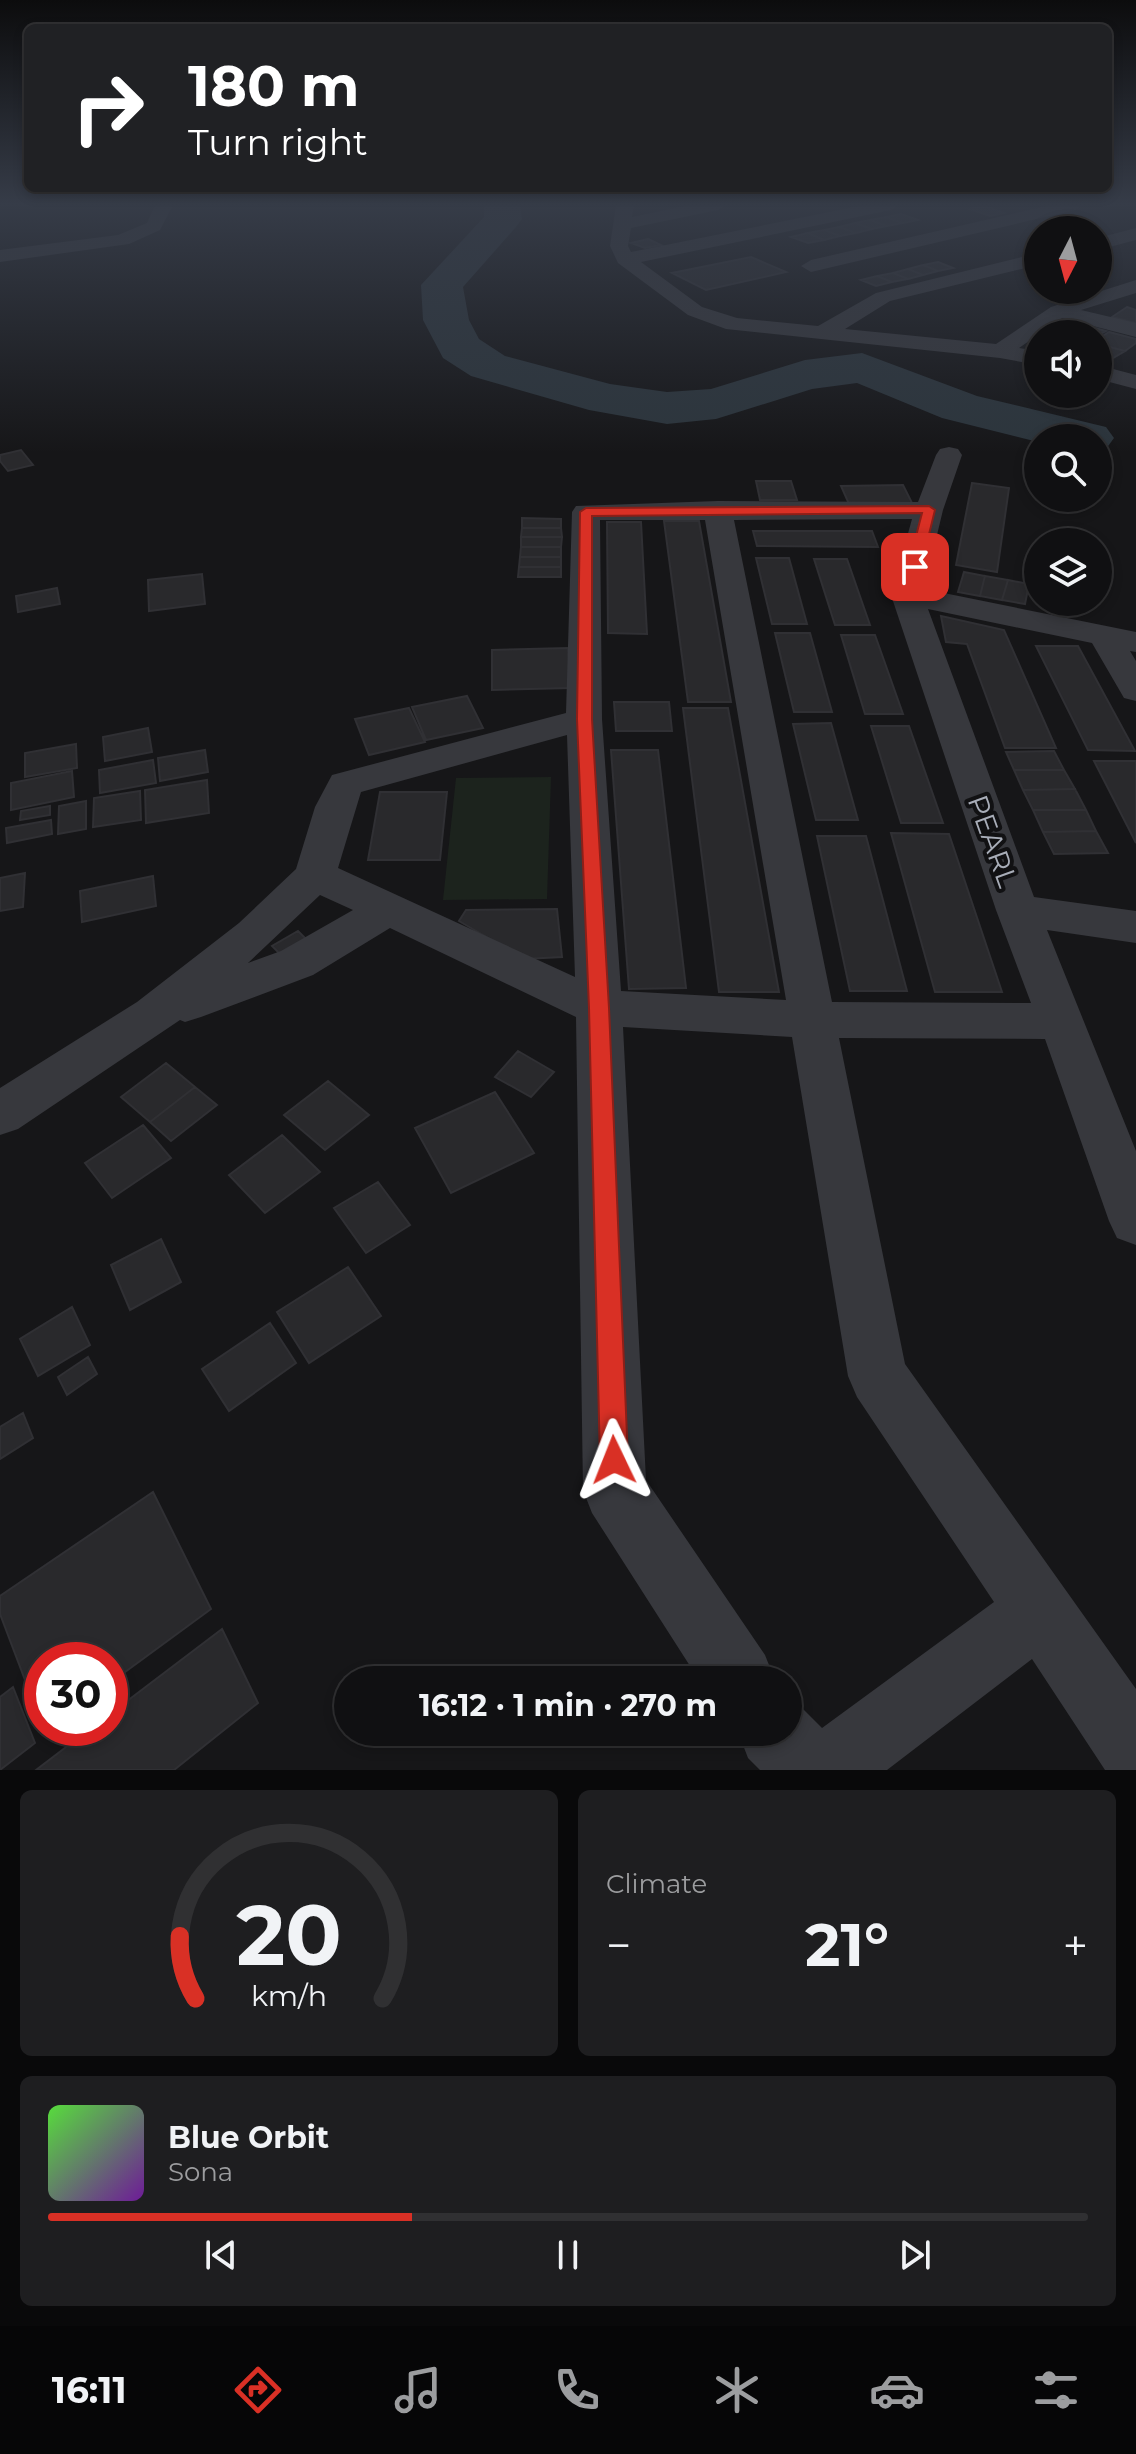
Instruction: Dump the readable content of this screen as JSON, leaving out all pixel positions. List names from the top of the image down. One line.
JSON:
{"streets":{"street":["PEARL"]},"north":"bottom","page":{"turn":["180 m","Turn right"],"limit":"30","trip":"16:12 · 1 min · 270 m","tile":"Climate","heat":["−","21°","+"],"song":["Blue Orbit","Sona"],"tabs":"16:11","gauge":["20","km/h"]}}
